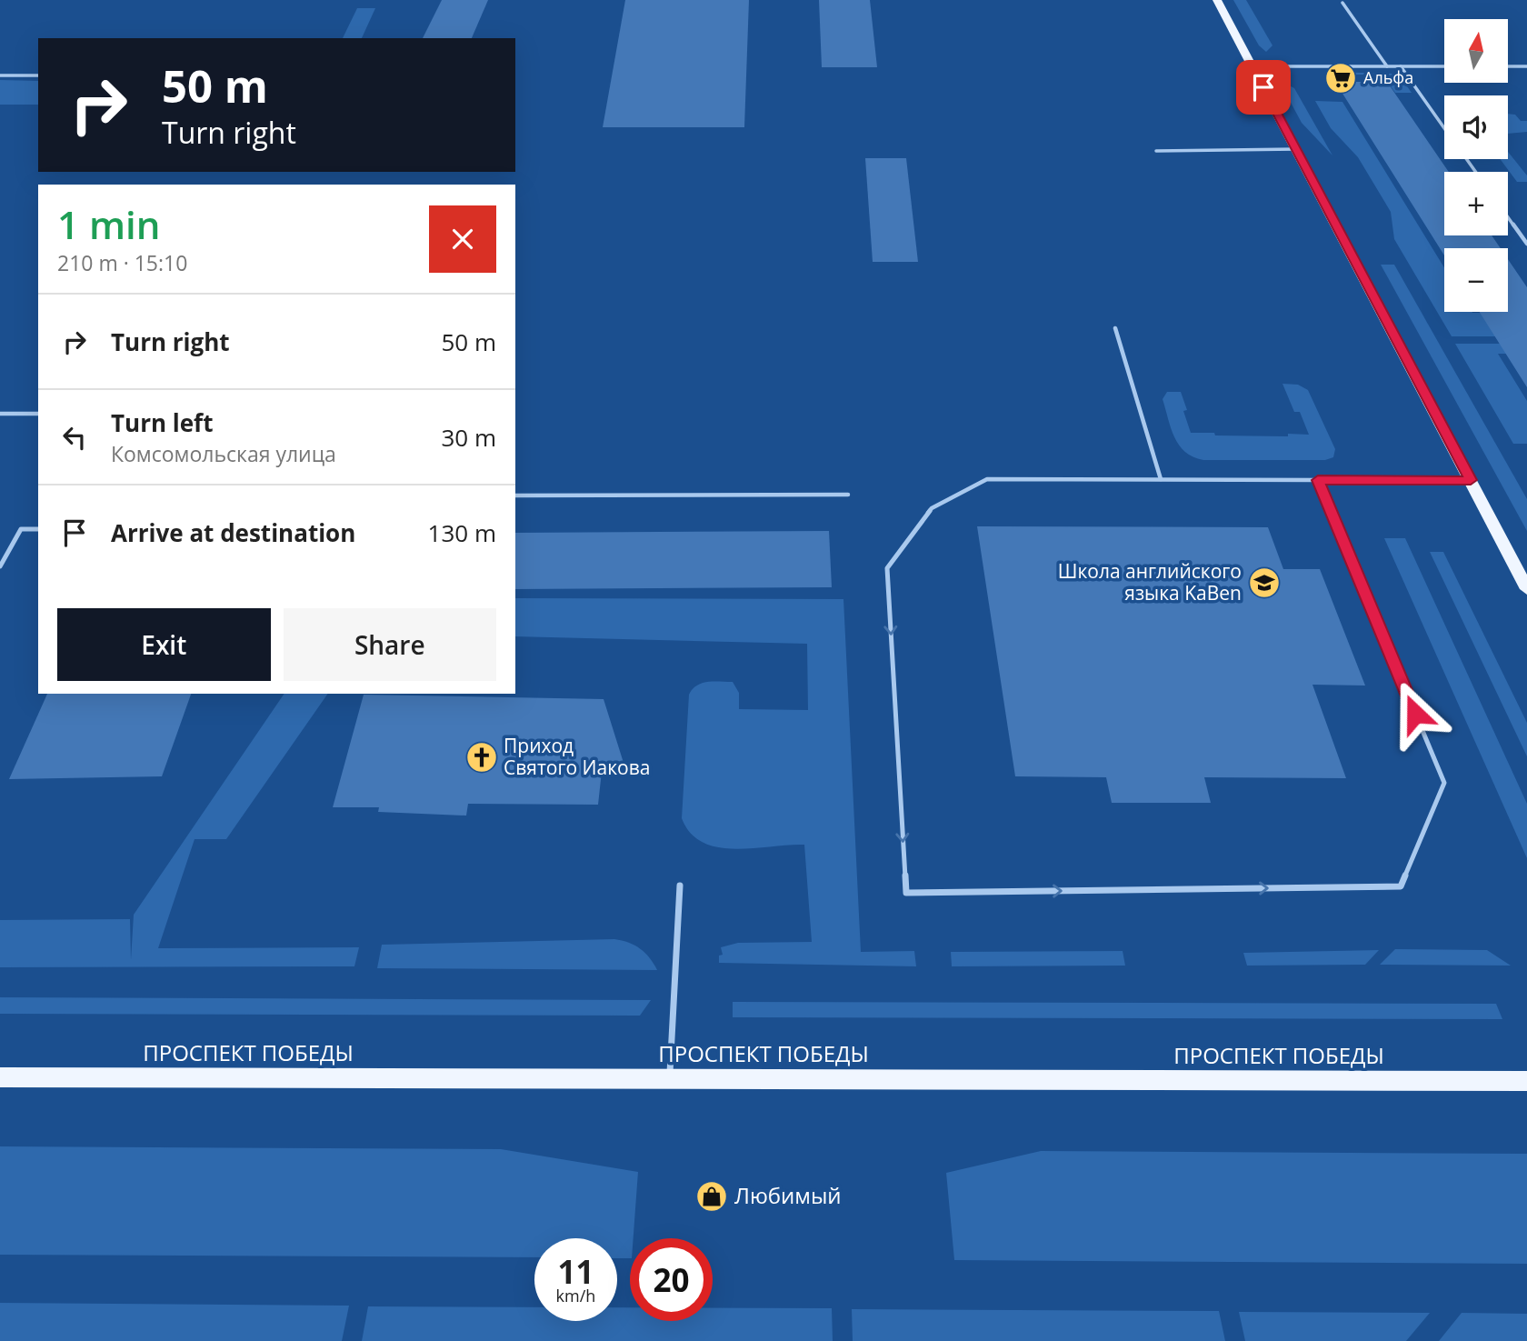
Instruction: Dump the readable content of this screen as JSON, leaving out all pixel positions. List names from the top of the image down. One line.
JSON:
{"streets":{"main road":["ПРОСПЕКТ ПОБЕДЫ"]},"places":{"supermarket":["Альфа"],"school or university":["Школа английского языка KaBen"],"church":["Приход Святого Иакова"],"shop":["Любимый"]},"north":"top","page":{"map_buttons":["+","−"],"turn":["50 m","Turn right"],"heading":["1 min","210 m · 15:10"],"list":[{"name":"Turn right","value":"50 m"},{"name":"Turn left","note":"Комсомольская улица","value":"30 m"},{"name":"Arrive at destination","value":"130 m"}],"buttons":["Exit","Share"],"speed":"11 km/h","limit":"20"}}
